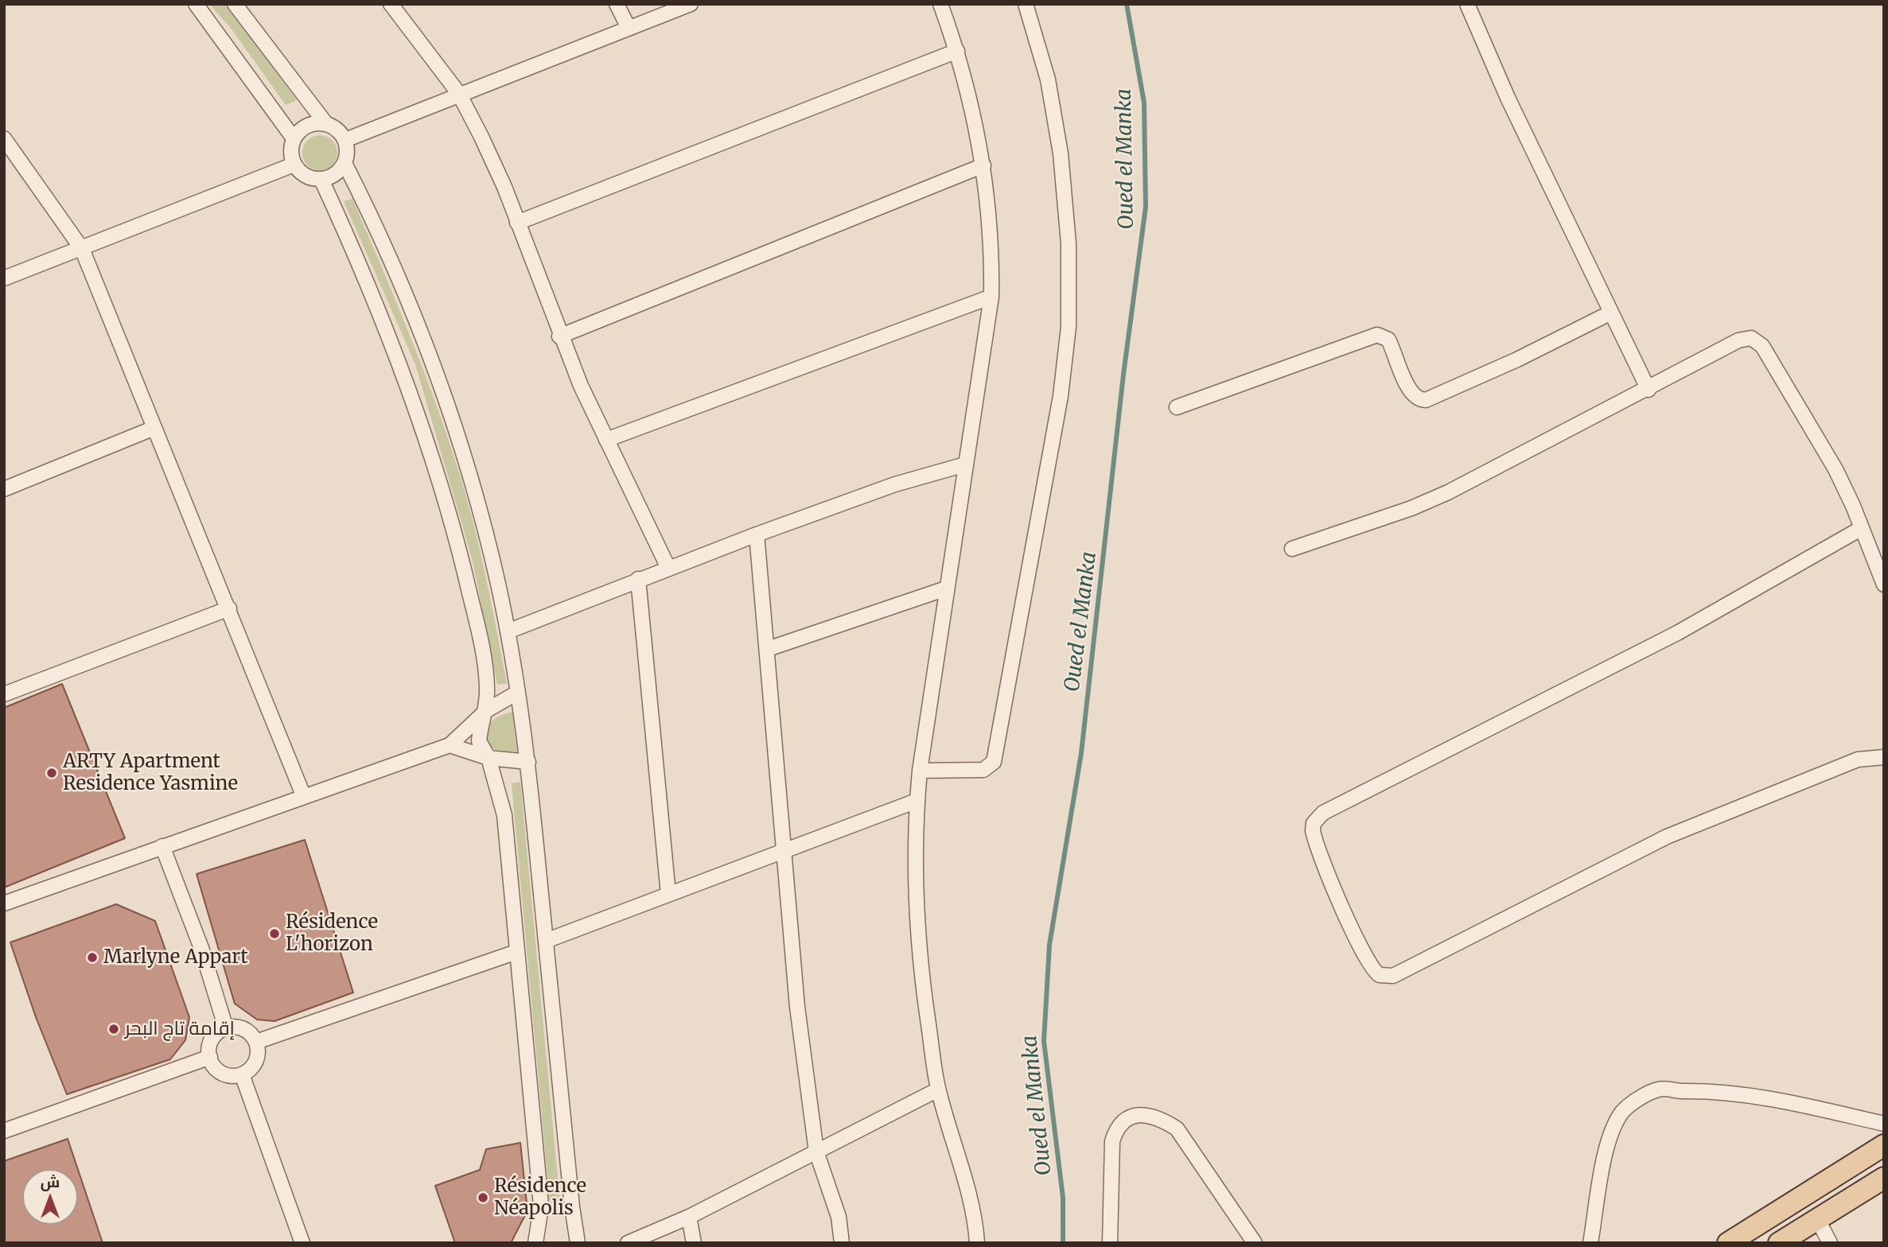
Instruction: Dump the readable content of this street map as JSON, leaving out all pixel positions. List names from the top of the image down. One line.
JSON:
{"water":["Oued el Manka"],"places":["ARTY Apartment Residence Yasmine","Résidence L'horizon","Marlyne Appart","إقامة تاج البحر","Résidence Néapolis"],"north":"top"}
